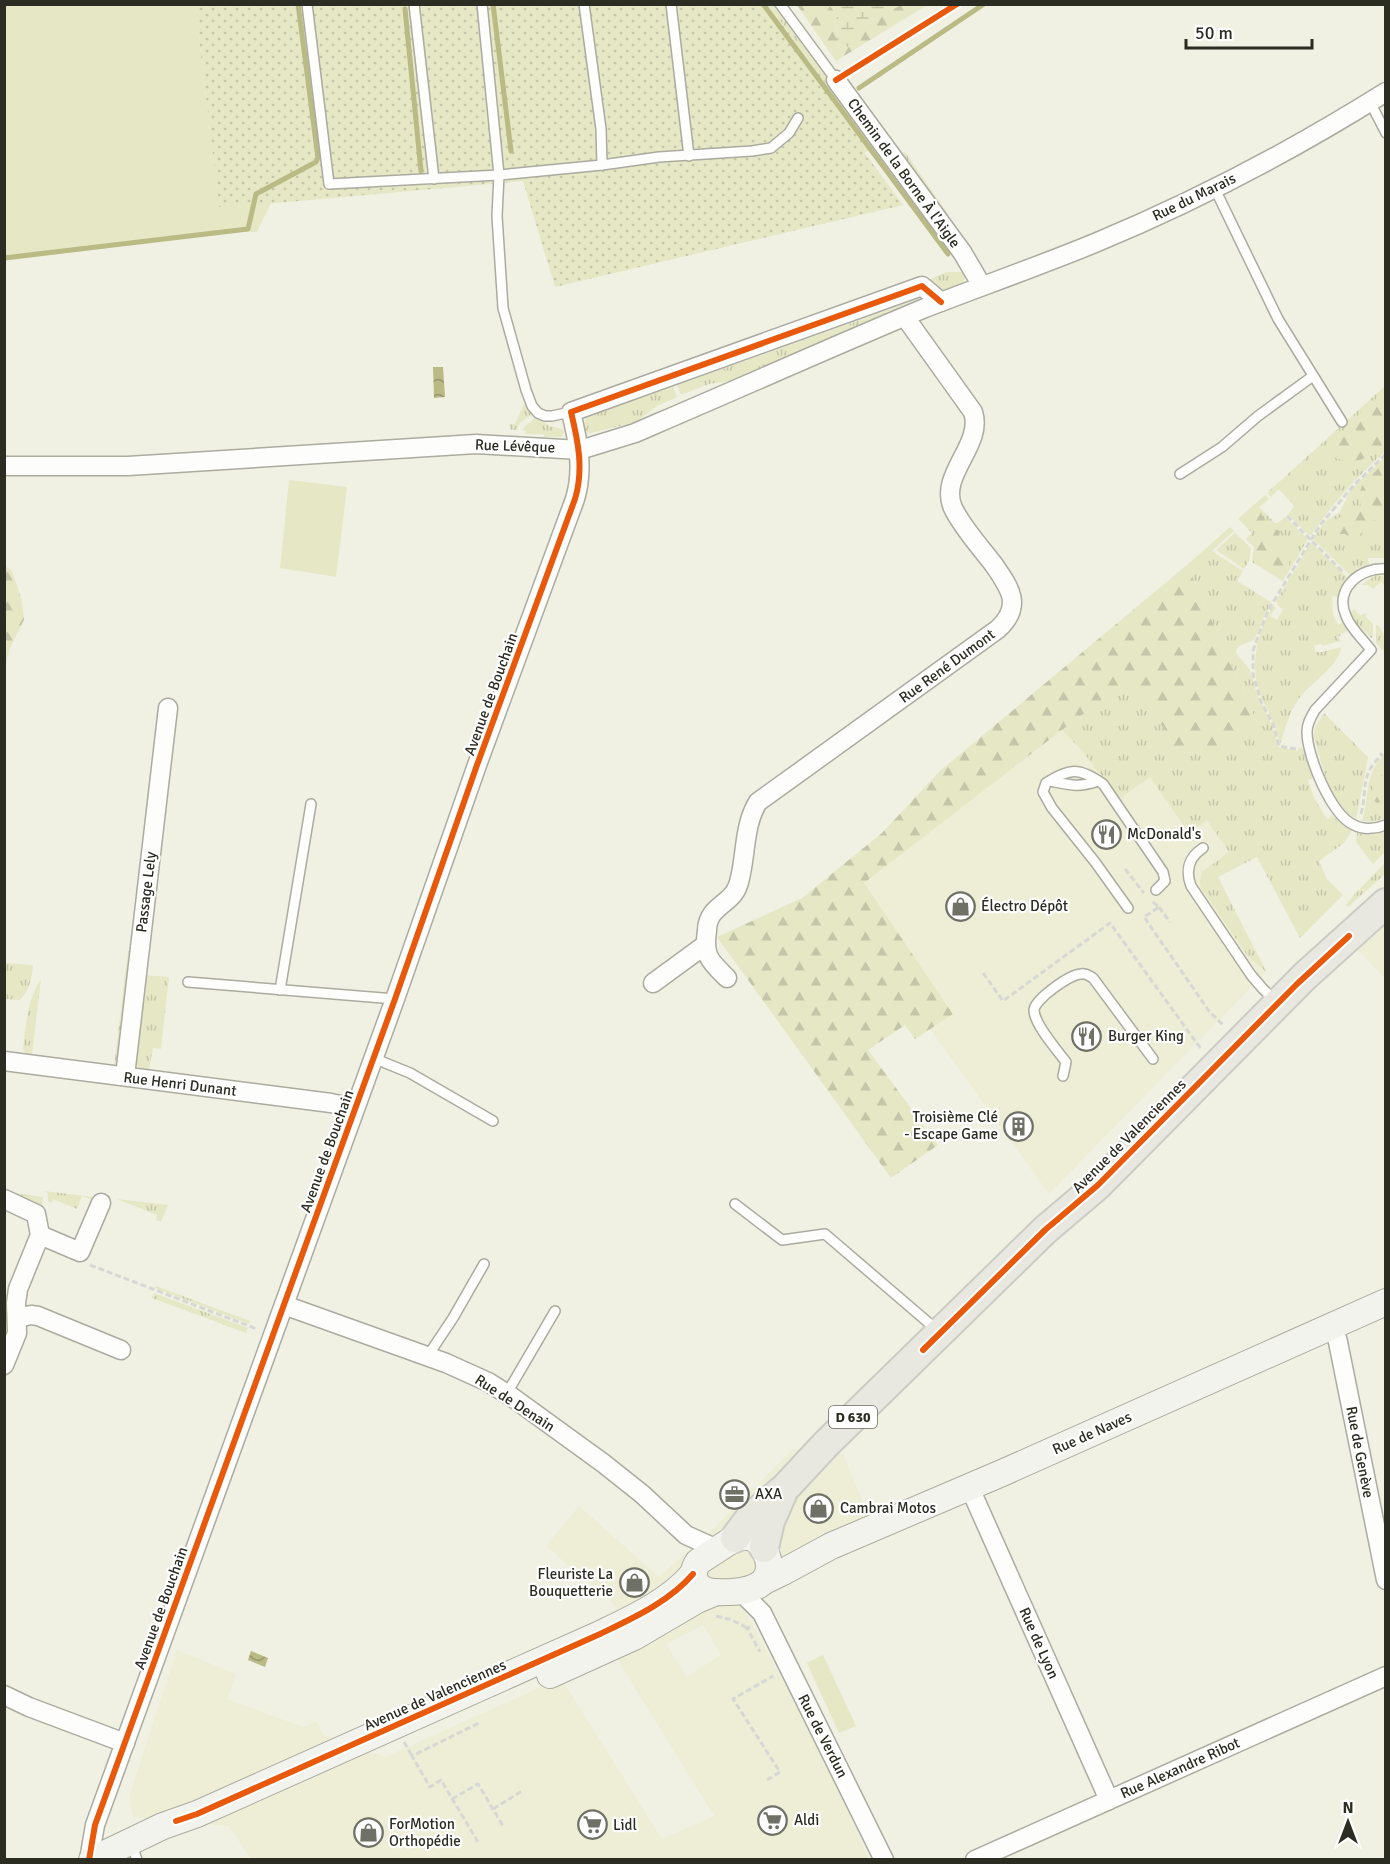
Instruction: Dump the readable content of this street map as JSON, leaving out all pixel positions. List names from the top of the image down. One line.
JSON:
{"streets":{"main road":["Avenue de Valenciennes","D 630","Rue de Naves"],"street":["Chemin de la Borne À l'Aigle","Rue du Marais","Rue Lévêque","Rue René Dumont","Avenue de Bouchain","Passage Lely","Rue Henri Dunant","Rue de Denain","Rue de Genève","Rue de Lyon","Rue de Verdun","Rue Alexandre Ribot"]},"crossings":[["Chemin de la Borne À l'Aigle","Rue du Marais"],["Chemin de la Borne À l'Aigle","Rue Lévêque"],["Rue du Marais","Rue Lévêque"],["Rue Lévêque","Rue René Dumont"],["Rue Lévêque","Avenue de Bouchain"],["Avenue de Bouchain","Rue Henri Dunant"],["Avenue de Bouchain","Avenue de Valenciennes"],["Avenue de Bouchain","Rue de Denain"],["Passage Lely","Rue Henri Dunant"],["Avenue de Valenciennes","Rue de Denain"],["Avenue de Valenciennes","Rue de Naves"],["Avenue de Valenciennes","Rue de Verdun"],["Rue de Naves","Rue de Genève"],["Rue de Naves","Rue de Lyon"],["Rue de Naves","Rue de Verdun"],["Rue de Lyon","Rue Alexandre Ribot"]],"places":{"restaurant":["McDonald's","Burger King"],"shop":["Électro Dépôt","Cambrai Motos","Fleuriste La Bouquetterie","ForMotion Orthopédie"],"building":["Troisième Clé - Escape Game"],"office":["AXA"],"supermarket":["Aldi","Lidl"]},"scale_bar":"50 m","north":"top"}
